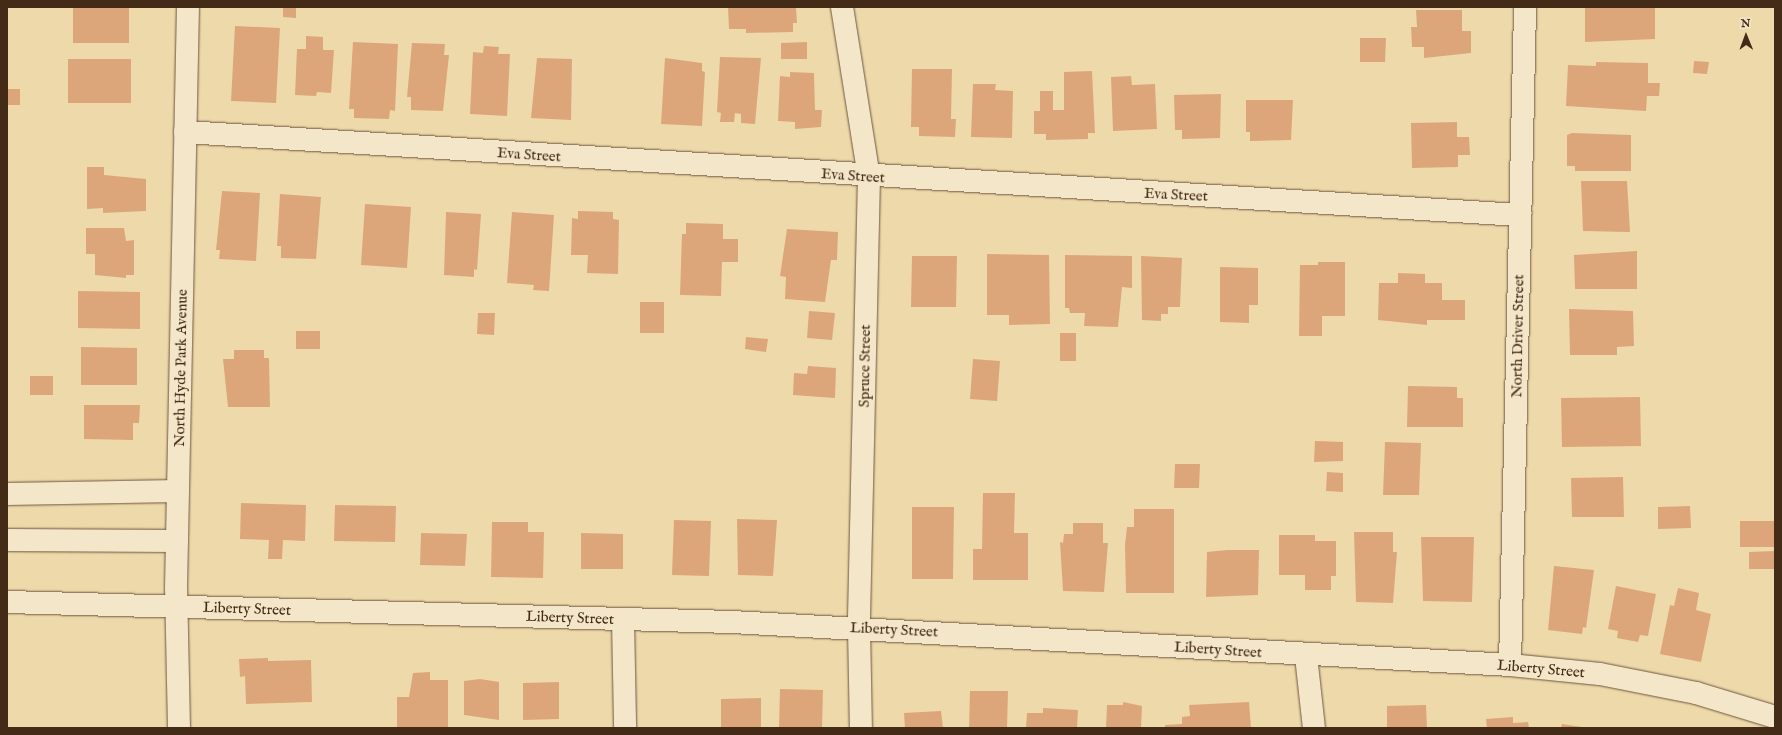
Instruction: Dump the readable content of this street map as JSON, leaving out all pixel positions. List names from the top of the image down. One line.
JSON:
{"streets":{"street":["Eva Street","North Driver Street","Spruce Street","North Hyde Park Avenue","Liberty Street"]},"crossings":[["Eva Street","North Driver Street"],["Eva Street","Spruce Street"],["Eva Street","North Hyde Park Avenue"],["North Driver Street","Liberty Street"],["Spruce Street","Liberty Street"],["North Hyde Park Avenue","Liberty Street"]],"north":"top"}
